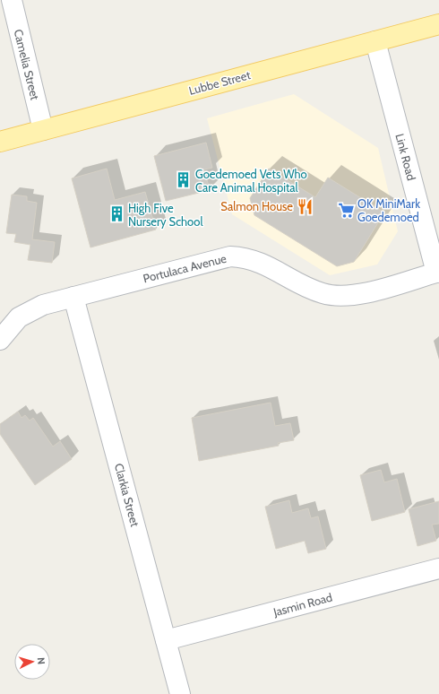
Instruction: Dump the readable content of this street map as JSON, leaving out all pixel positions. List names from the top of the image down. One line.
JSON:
{"streets":{"main road":["Lubbe Street"],"street":["Camelia Street","Link Road","Portulaca Avenue","Clarkia Street","Jasmin Road"]},"crossings":[["Camelia Street","Lubbe Street"],["Lubbe Street","Link Road"],["Link Road","Portulaca Avenue"],["Portulaca Avenue","Clarkia Street"],["Clarkia Street","Jasmin Road"]],"places":{"building":["Goedemoed Vets Who Care Animal Hospital","High Five Nursery School"],"restaurant":["Salmon House"],"supermarket":["OK MiniMark Goedemoed"]},"north":"right"}
